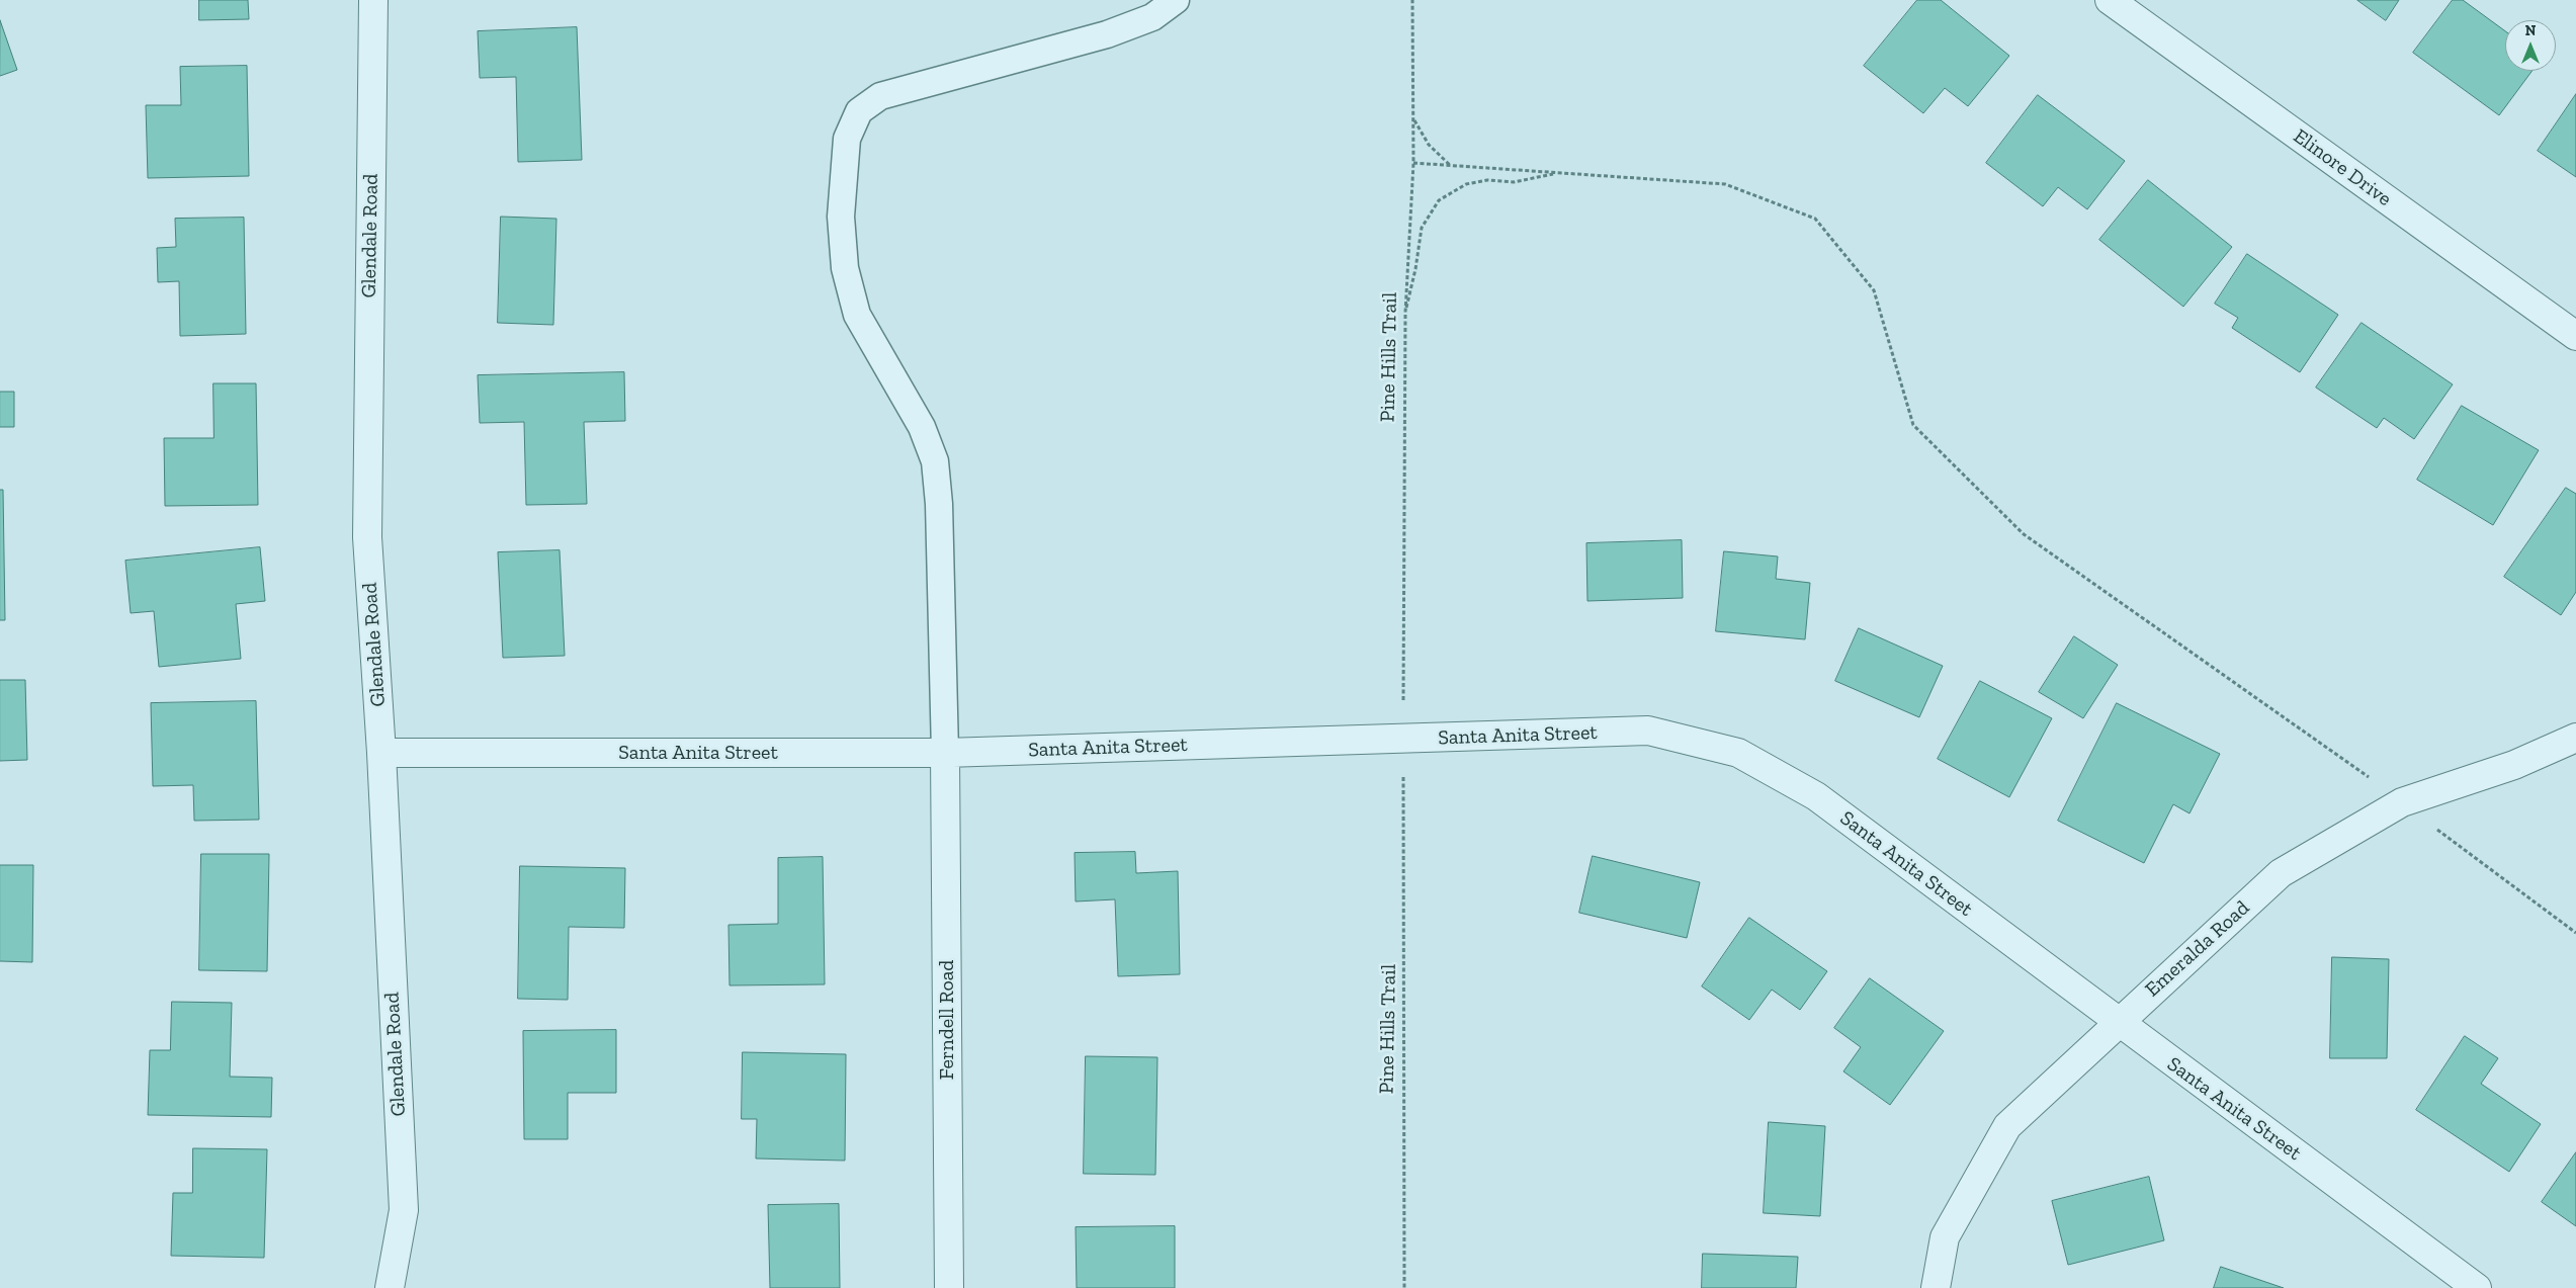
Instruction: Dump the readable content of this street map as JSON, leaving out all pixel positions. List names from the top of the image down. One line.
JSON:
{"streets":{"street":["Elinore Drive","Glendale Road","Santa Anita Street","Emeralda Road","Ferndell Road"],"path":["Pine Hills Trail"]},"crossings":[["Glendale Road","Santa Anita Street"],["Santa Anita Street","Emeralda Road"],["Santa Anita Street","Ferndell Road"]],"north":"top"}
